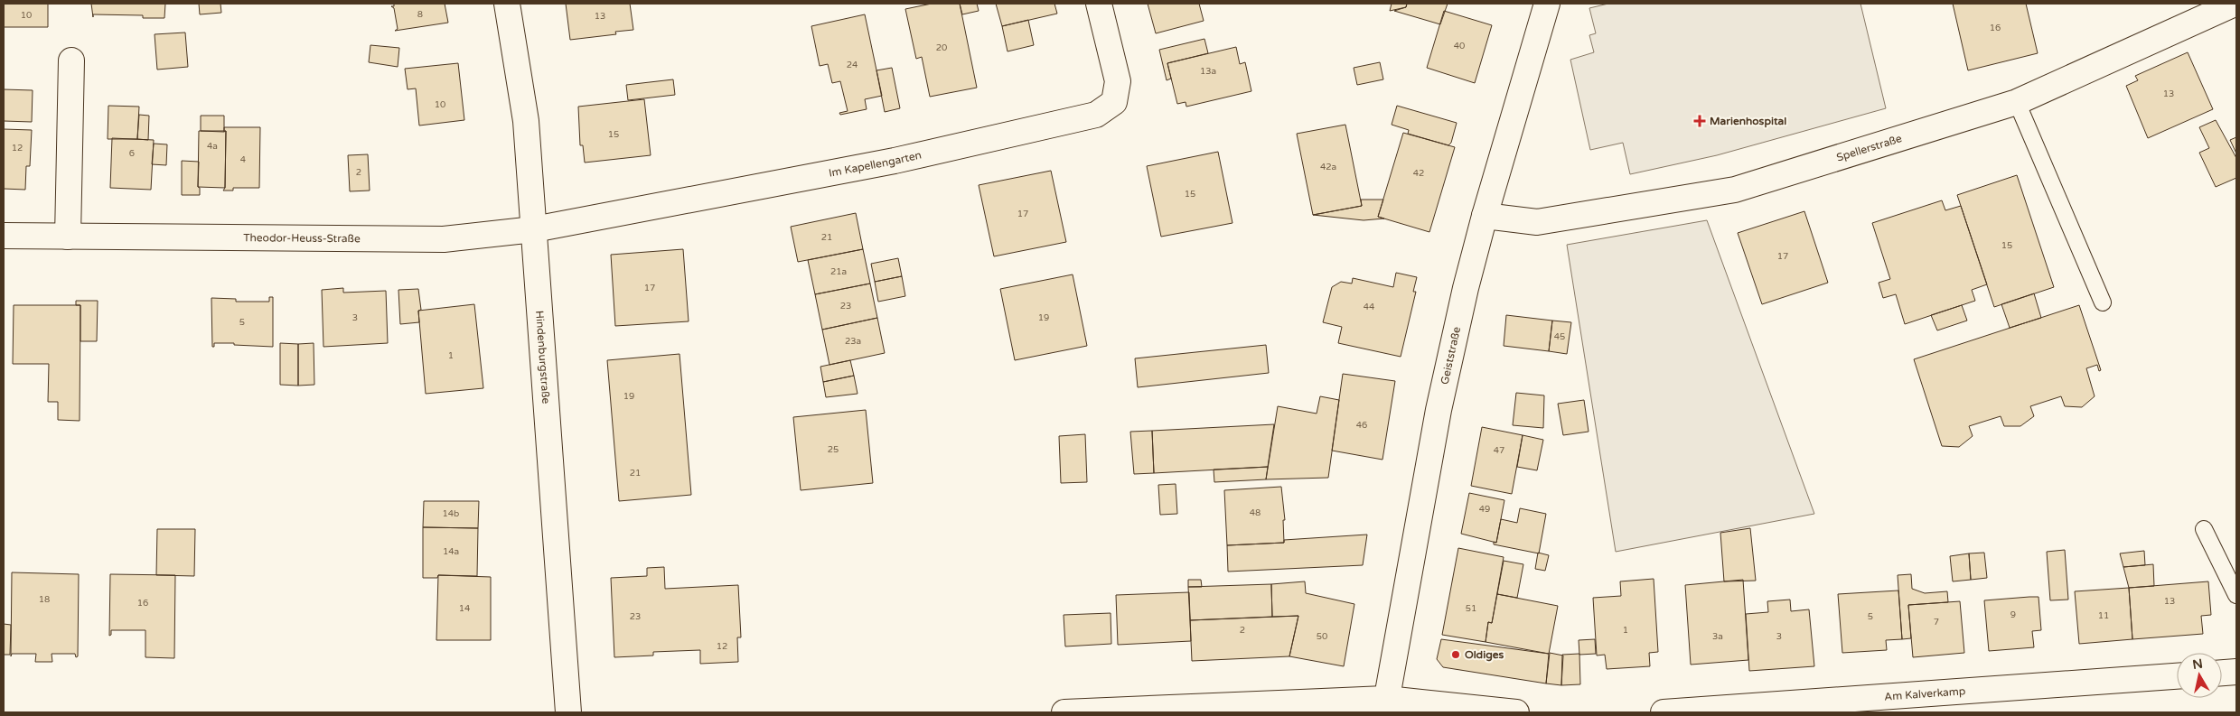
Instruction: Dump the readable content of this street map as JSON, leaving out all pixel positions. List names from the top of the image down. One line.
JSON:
{"streets":{"street":["Spellerstraße","Im Kapellengarten","Theodor-Heuss-Straße","Geiststraße","Hindenburgstraße","Am Kalverkamp"]},"crossings":[["Spellerstraße","Geiststraße"],["Im Kapellengarten","Theodor-Heuss-Straße"],["Im Kapellengarten","Hindenburgstraße"],["Theodor-Heuss-Straße","Hindenburgstraße"]],"places":{"health":["Marienhospital"],"other":["Oldiges"]},"house_numbers":["8","10","13","16","40","20","24","13a","13","10","15","4a","12","6","4","42a","2","42","15","17","21","15","17","21a","17","23","44","3","19","5","45","23a","1","19","46","25","47","21","49","48","14b","14a","18","13","16","14","51","9","11","23","5","7","2","1","50","3a","3","12"],"north":"top"}
